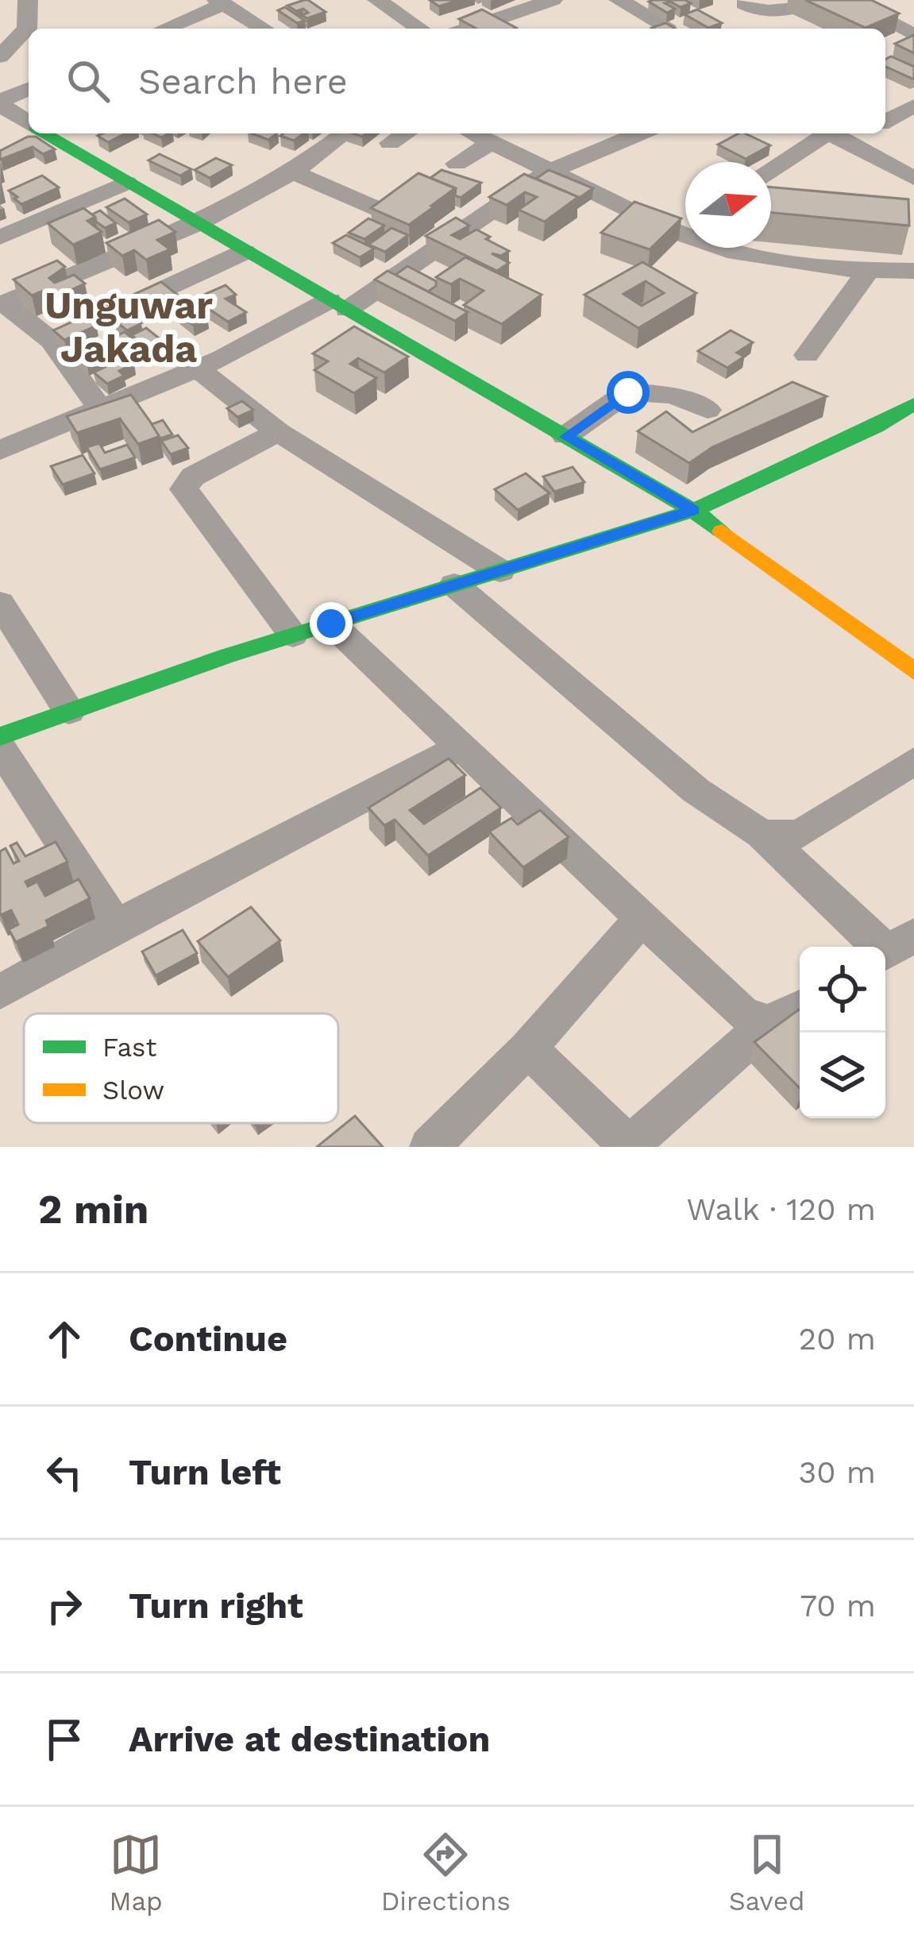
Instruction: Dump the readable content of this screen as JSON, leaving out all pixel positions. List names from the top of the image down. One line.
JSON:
{"districts":["Unguwar Jakada"],"legend":["Fast","Slow"],"north":"right","page":{"search":"Search here","heading":["2 min","Walk · 120 m"],"list":[["Continue","20 m"],["Turn left","30 m"],["Turn right","70 m"],"Arrive at destination"],"nav":["Map","Directions","Saved"]}}
